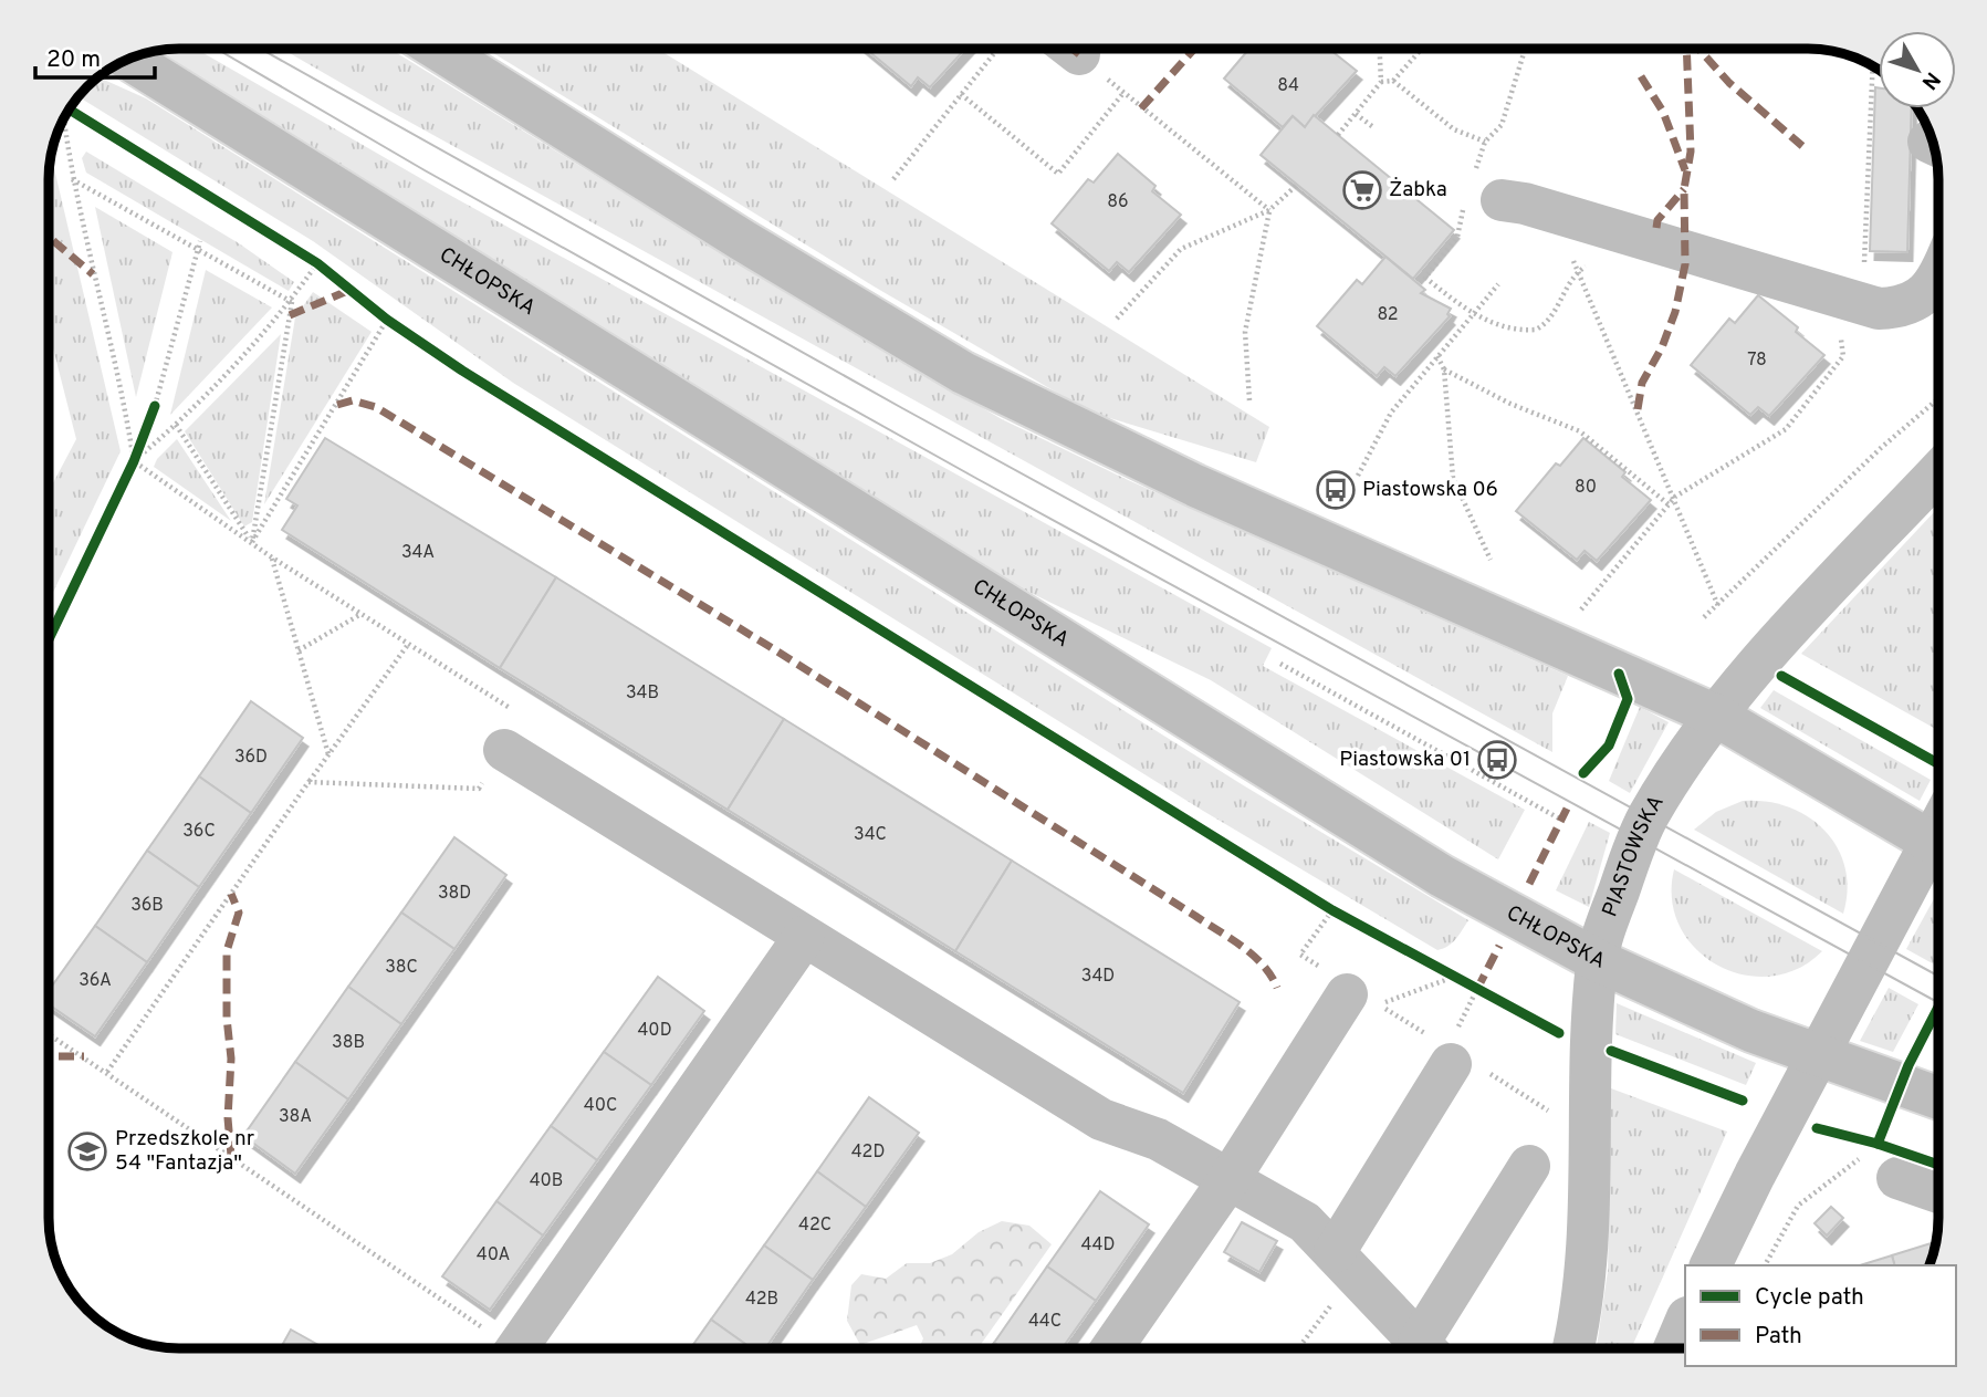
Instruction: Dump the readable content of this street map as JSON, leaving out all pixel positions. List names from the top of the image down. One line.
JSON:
{"streets":{"main road":["CHŁOPSKA","PIASTOWSKA"]},"crossings":[["CHŁOPSKA","PIASTOWSKA"]],"places":{"supermarket":["Żabka"],"bus stop":["Piastowska 06","Piastowska 01"],"school or university":["Przedszkole nr 54 \"Fantazja\""]},"house_numbers":["84","86","82","78","80","34A","34B","36D","36C","34C","38D","36B","38C","34D","36A","40D","38B","40C","38A","42D","40B","42C","44D","40A","42B","44C"],"legend":["Cycle path","Path"],"scale_bar":"20 m","north":"bottom right"}
